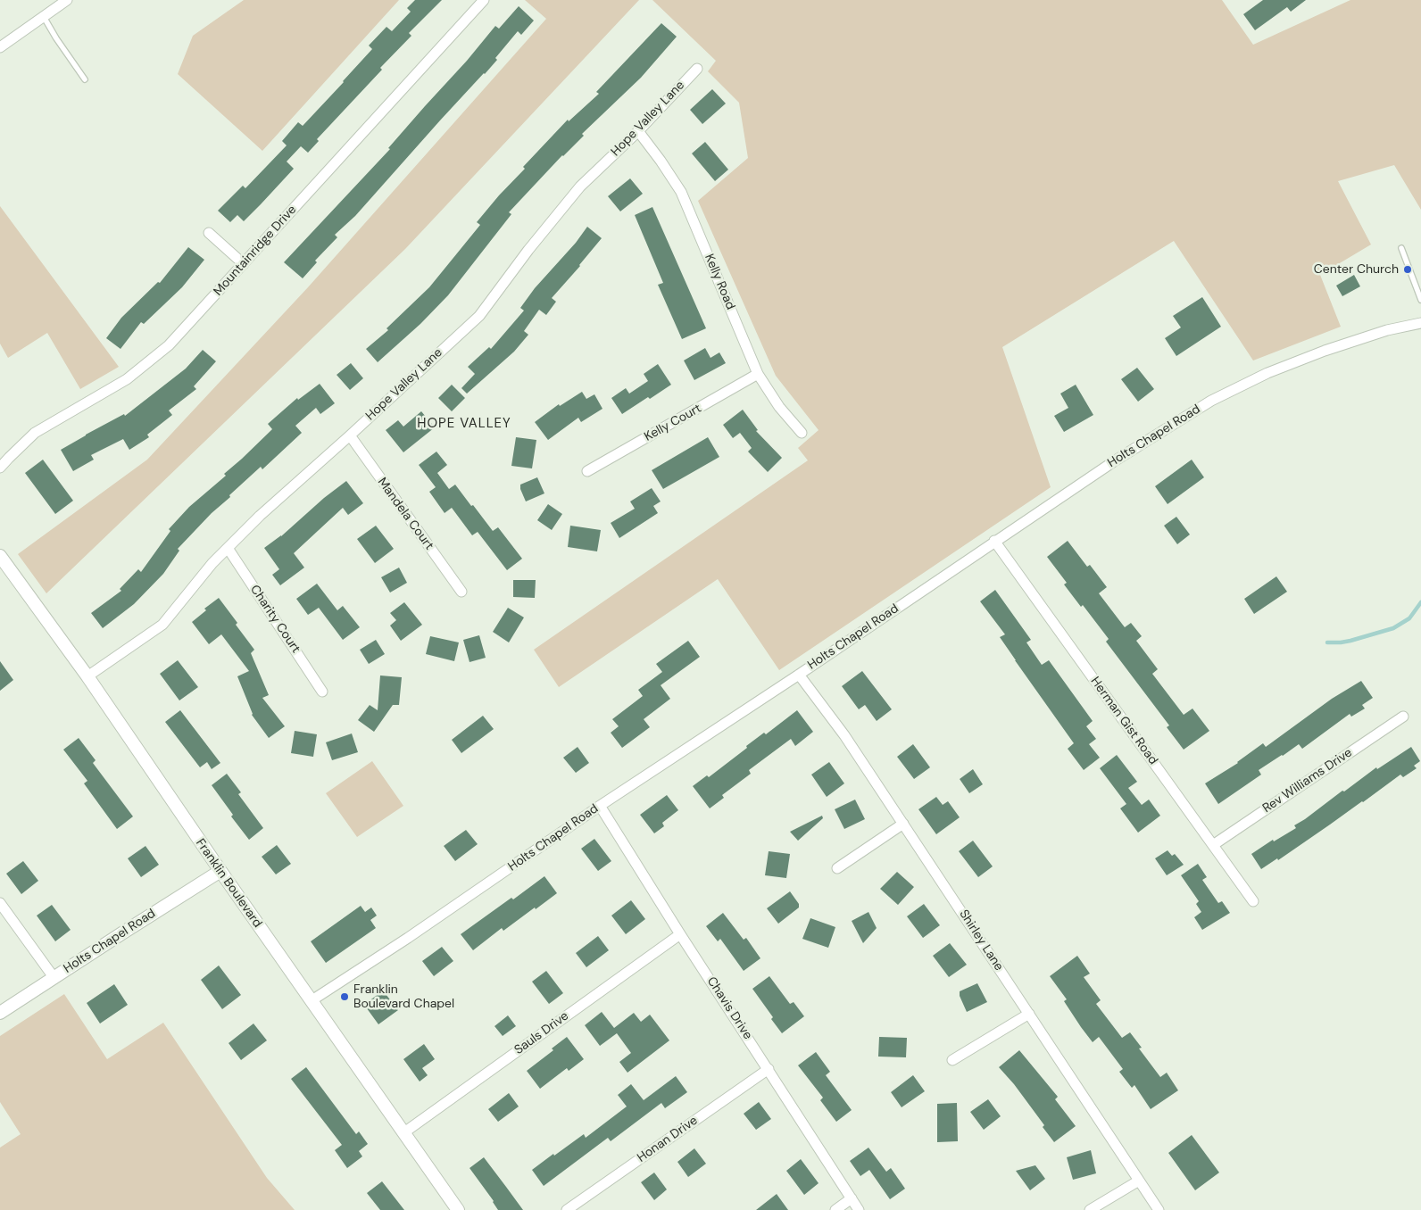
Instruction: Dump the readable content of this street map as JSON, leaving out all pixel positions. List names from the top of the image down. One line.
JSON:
{"streets":{"street":["Hope Valley Lane","Mountainridge Drive","Kelly Road","Kelly Court","Holts Chapel Road","Mandela Court","Charity Court","Herman Gist Road","Rev Williams Drive","Franklin Boulevard","Shirley Lane","Chavis Drive","Sauls Drive","Honan Drive"]},"crossings":[["Hope Valley Lane","Kelly Road"],["Hope Valley Lane","Mandela Court"],["Hope Valley Lane","Charity Court"],["Hope Valley Lane","Franklin Boulevard"],["Kelly Road","Kelly Court"],["Holts Chapel Road","Herman Gist Road"],["Holts Chapel Road","Franklin Boulevard"],["Holts Chapel Road","Shirley Lane"],["Holts Chapel Road","Chavis Drive"],["Herman Gist Road","Rev Williams Drive"],["Franklin Boulevard","Sauls Drive"],["Chavis Drive","Sauls Drive"],["Chavis Drive","Honan Drive"]],"districts":["HOPE VALLEY"],"places":["Center Church","Franklin Boulevard Chapel"]}
